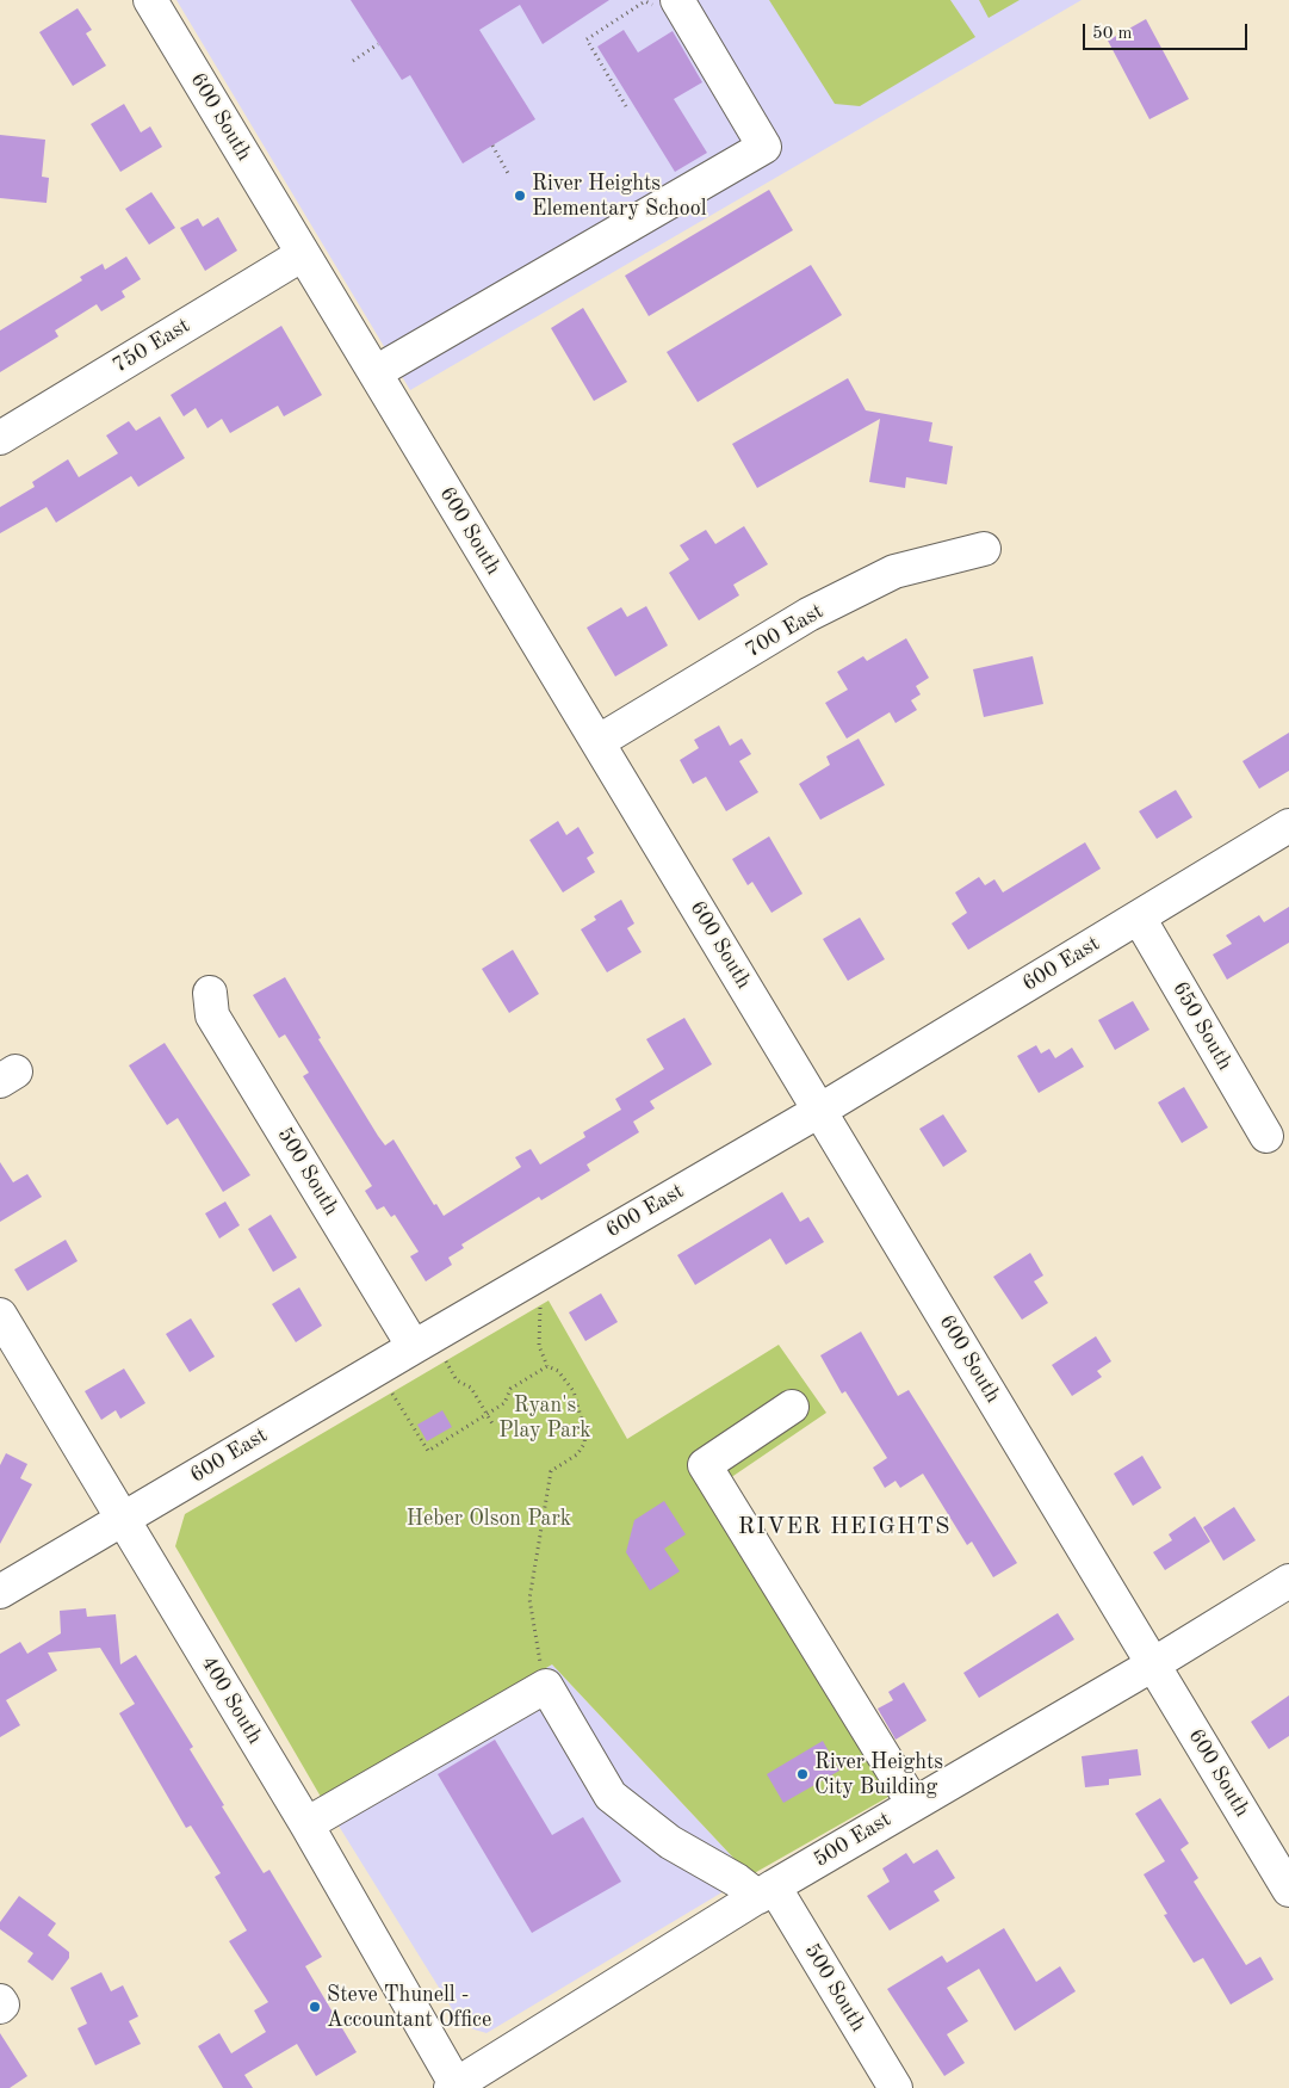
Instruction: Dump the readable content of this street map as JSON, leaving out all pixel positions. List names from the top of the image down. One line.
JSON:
{"streets":{"street":["600 South","750 East","700 East","600 East","650 South","500 South","400 South","500 East"]},"crossings":[["600 South","750 East"],["600 South","700 East"],["600 South","600 East"],["600 South","500 East"],["600 East","650 South"],["600 East","500 South"],["600 East","400 South"],["500 South","500 East"],["400 South","500 East"]],"districts":["RIVER HEIGHTS"],"parks":["Ryan's Play Park","Heber Olson Park"],"places":["River Heights Elementary School","River Heights City Building","Steve Thunell - Accountant Office"],"scale_bar":"50 m"}
